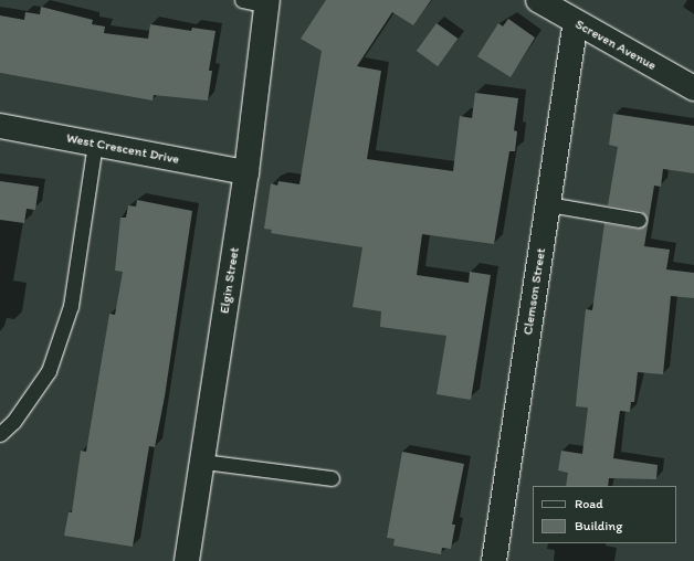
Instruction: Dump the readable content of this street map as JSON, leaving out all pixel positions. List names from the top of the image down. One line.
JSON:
{"streets":{"street":["Screven Avenue","West Crescent Drive","Elgin Street","Clemson Street"]},"crossings":[["Screven Avenue","Clemson Street"],["West Crescent Drive","Elgin Street"]],"legend":["Road","Building"]}
